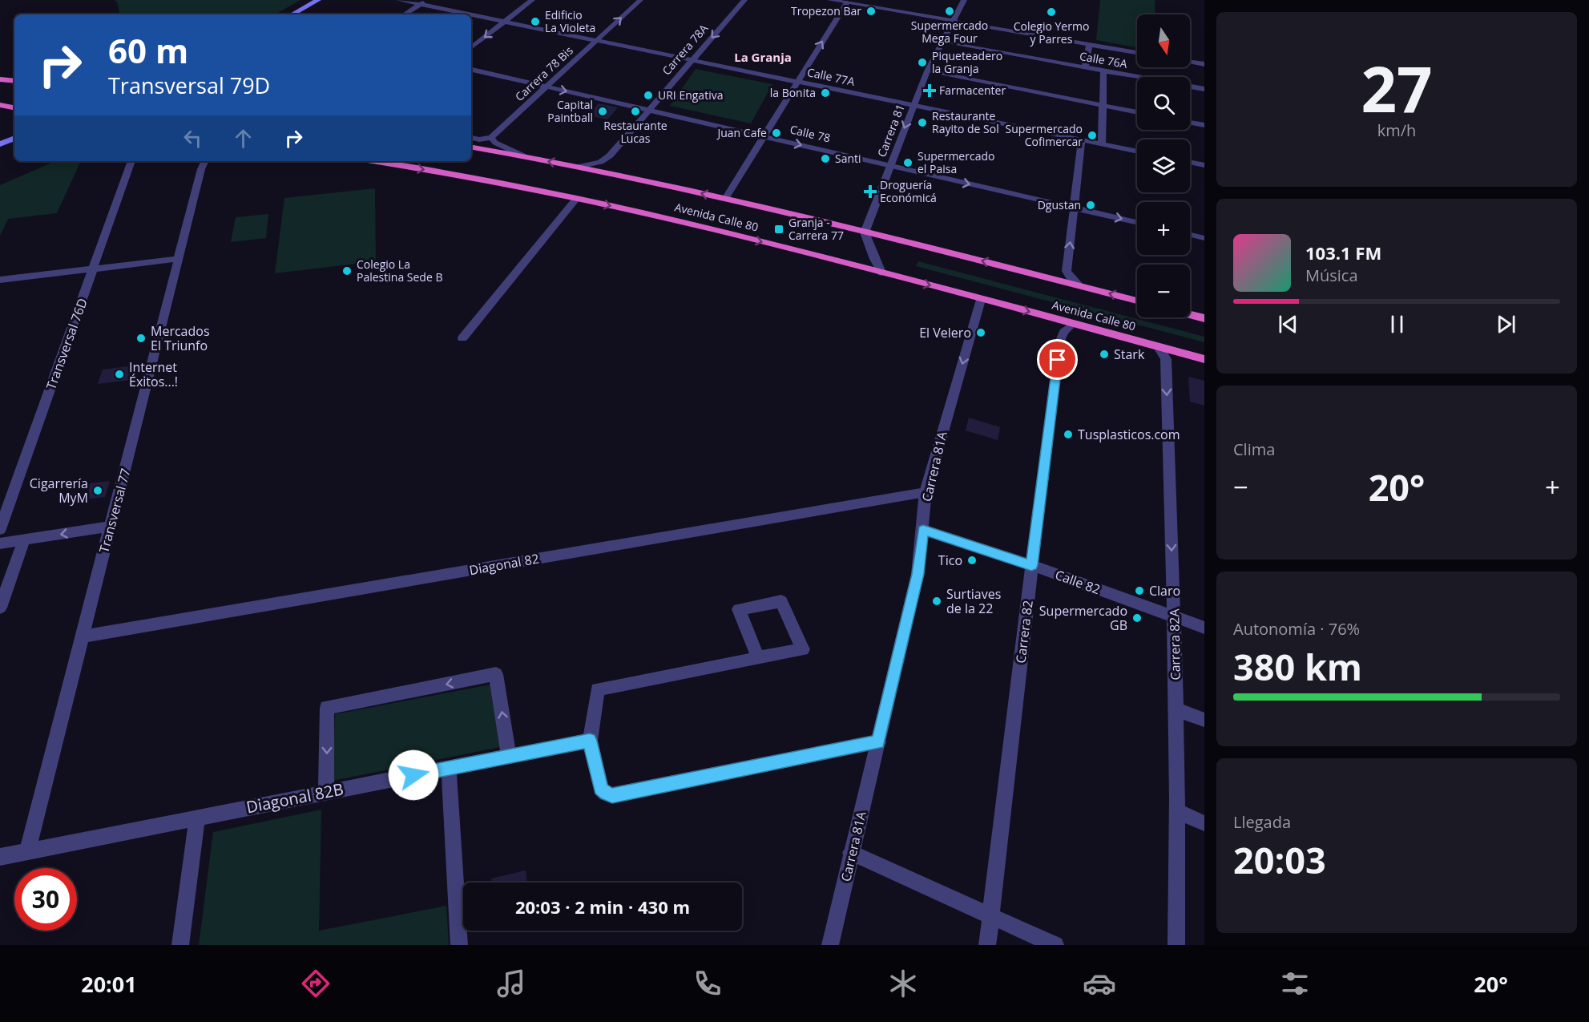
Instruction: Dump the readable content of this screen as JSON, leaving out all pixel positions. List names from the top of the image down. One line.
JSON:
{"streets":{"highway":["Avenida Calle 80"],"street":["Carrera 78A","Calle 76A","Carrera 78 Bis","Calle 77A","Carrera 81","Calle 78","Transversal 76D","Carrera 81A","Transversal 77","Diagonal 82","Calle 82","Carrera 82","Carrera 82A","Diagonal 82B"]},"crossings":[["Carrera 78A","Calle 77A"],["Carrera 78A","Calle 78"],["Carrera 78A","Avenida Calle 80"],["Calle 76A","Carrera 81"],["Carrera 78 Bis","Calle 77A"],["Carrera 78 Bis","Calle 78"],["Calle 77A","Carrera 81"],["Carrera 81","Calle 78"],["Carrera 81","Avenida Calle 80"],["Avenida Calle 80","Carrera 81A"],["Avenida Calle 80","Carrera 82"],["Avenida Calle 80","Carrera 82A"],["Carrera 81A","Diagonal 82"],["Carrera 81A","Calle 82"],["Transversal 77","Diagonal 82"],["Transversal 77","Diagonal 82B"],["Calle 82","Carrera 82"],["Calle 82","Carrera 82A"]],"one_way":["Carrera 82A"],"districts":["La Granja"],"places":{"other":["Tropezon Bar","Supermercado Mega Four","Colegio Yermo y Parres","Edificio La Violeta","Piqueteadero la Granja","la Bonita","URI Engativa","Capital Paintball","Restaurante Lucas","Restaurante Rayito de Sol","Juan Cafe","Supermercado Cofimercar","Santi","Supermercado el Paisa","Dgustan","Colegio La Palestina Sede B","El Velero","Mercados El Triunfo","Stark","Internet Éxitos...!","Tusplasticos.com","Cigarrería MyM","Tico","Claro","Surtiaves de la 22","Supermercado GB"],"health":["Farmacenter","Droguería Económicá"],"transit":["Granja - Carrera 77"]},"north":"bottom","page":{"tile":[["27","km/h"],"Clima",["Autonomía · 76%","380 km"],["Llegada","20:03"]],"map_buttons":["+","−"],"turn":["60 m","Transversal 79D"],"song":["103.1 FM","Música"],"heat":["−","20°","+"],"limit":"30","trip":"20:03 · 2 min · 430 m","tabs":["20:01","20°"]}}
